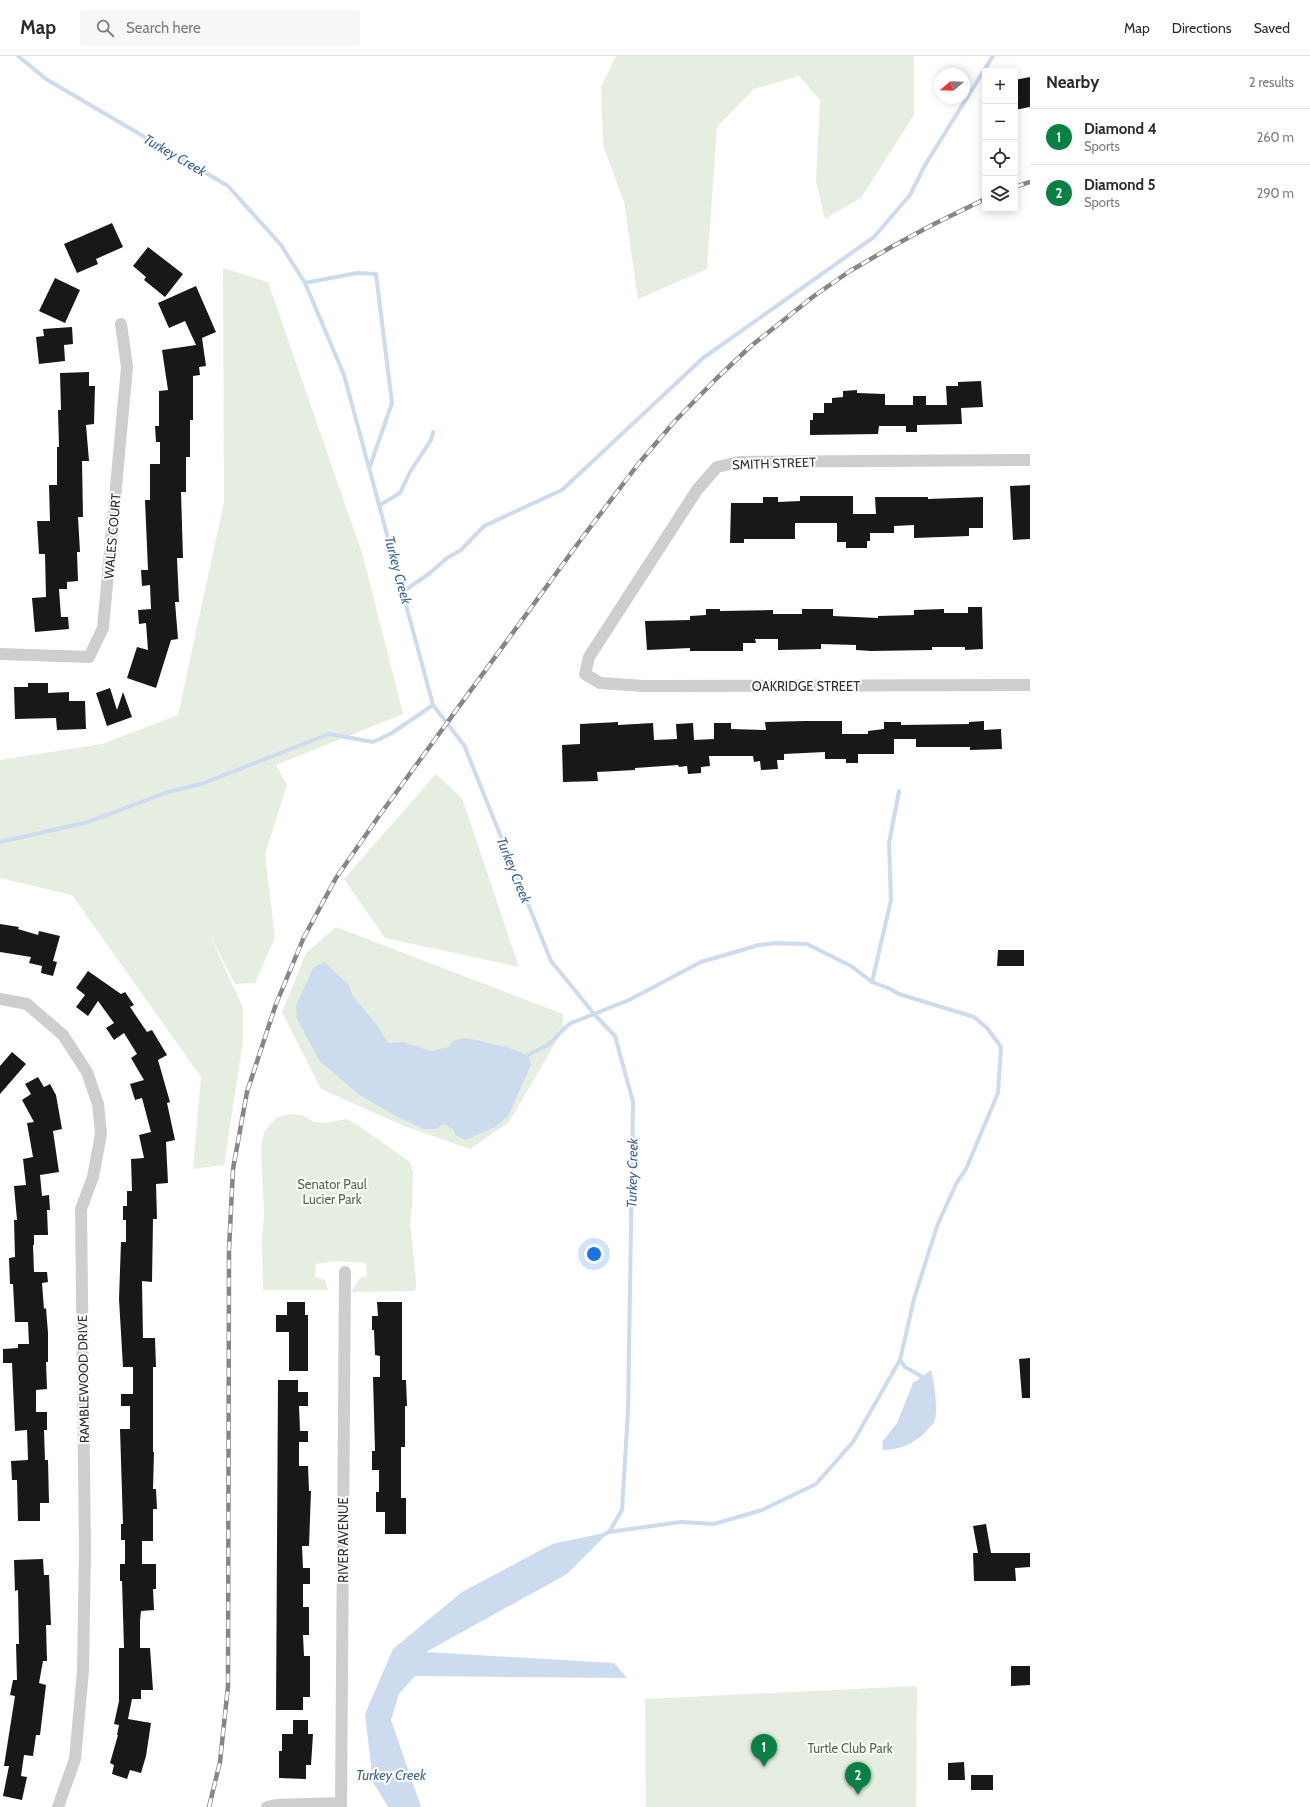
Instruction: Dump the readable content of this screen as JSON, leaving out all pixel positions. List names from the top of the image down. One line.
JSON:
{"streets":{"street":["SMITH STREET","WALES COURT","OAKRIDGE STREET","RAMBLEWOOD DRIVE","RIVER AVENUE"]},"crossings":[["SMITH STREET","OAKRIDGE STREET"]],"water":["Turkey Creek"],"parks":["Senator Paul Lucier Park","Turtle Club Park"],"north":"left","page":{"header":"Map","search":"Search here","nav":["Map","Directions","Saved"],"heading":["Nearby","2 results"],"map_buttons":["+","−"],"list":[{"mark":"1","name":"Diamond 4","note":"Sports","value":"260 m"},{"mark":"2","name":"Diamond 5","note":"Sports","value":"290 m"}],"pins":["1","2"]}}
